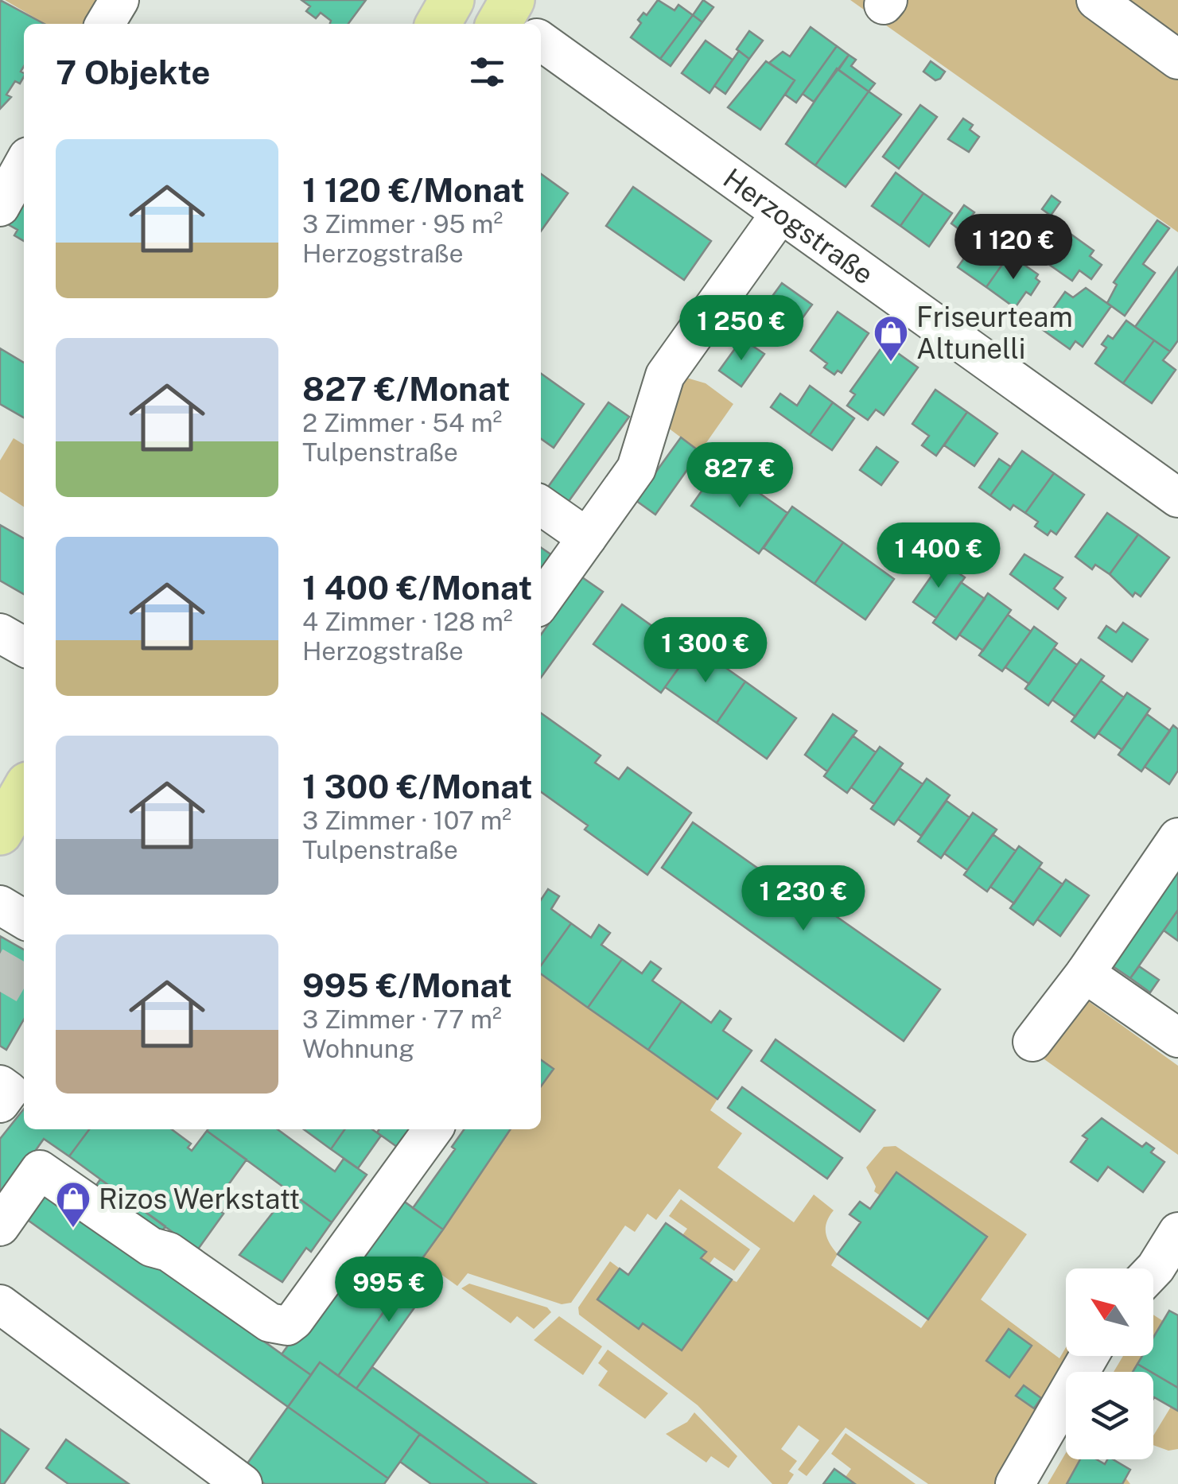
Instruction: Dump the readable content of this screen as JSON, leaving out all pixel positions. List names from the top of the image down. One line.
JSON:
{"streets":{"street":["Herzogstraße"]},"places":{"shop":["Friseurteam Altunelli","Rizos Werkstatt"]},"north":"top left","page":{"heading":"7 Objekte","list":[{"name":"1 120 €/Monat","note":"3 Zimmer · 95 m² · Herzogstraße"},{"name":"827 €/Monat","note":"2 Zimmer · 54 m² · Tulpenstraße"},{"name":"1 400 €/Monat","note":"4 Zimmer · 128 m² · Herzogstraße"},{"name":"1 300 €/Monat","note":"3 Zimmer · 107 m² · Tulpenstraße"},{"name":"995 €/Monat","note":"3 Zimmer · 77 m² · Wohnung"}],"price":["1 120 €","1 250 €","827 €","1 400 €","1 300 €","1 230 €","995 €"]}}
